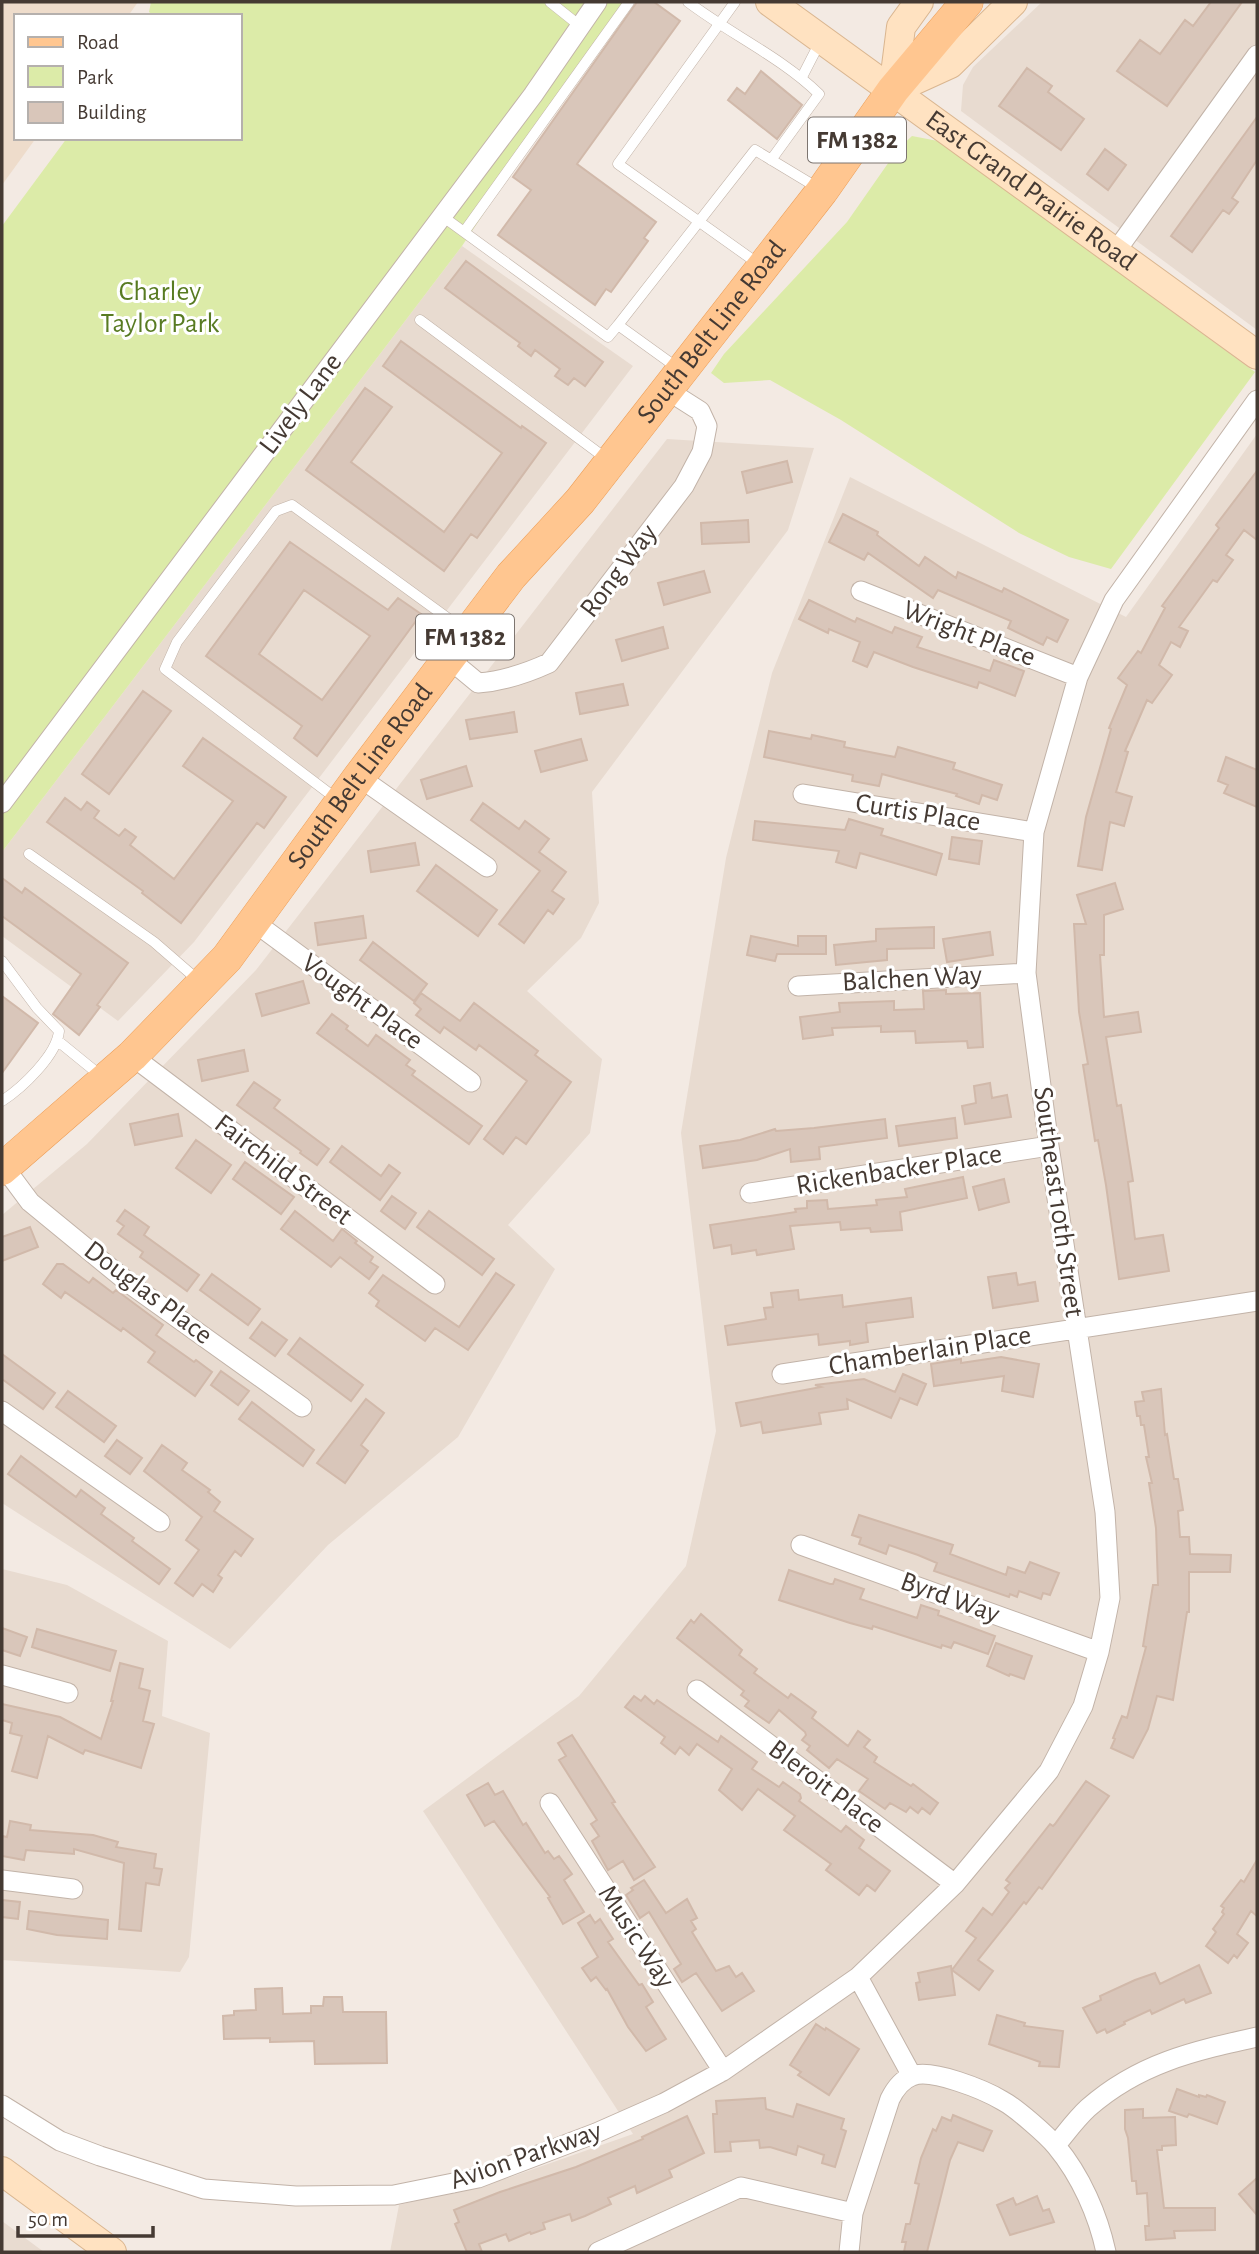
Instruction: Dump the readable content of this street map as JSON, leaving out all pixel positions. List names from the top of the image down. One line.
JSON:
{"streets":{"main road":["FM 1382","South Belt Line Road"],"street":["East Grand Prairie Road","Lively Lane","Rong Way","Wright Place","Curtis Place","Balchen Way","Vought Place","Fairchild Street","Rickenbacker Place","Southeast 10th Street","Douglas Place","Chamberlain Place","Byrd Way","Bleroit Place","Music Way","Avion Parkway"]},"crossings":[["East Grand Prairie Road","South Belt Line Road"],["South Belt Line Road","Rong Way"],["South Belt Line Road","Vought Place"],["South Belt Line Road","Fairchild Street"],["South Belt Line Road","Douglas Place"],["Wright Place","Southeast 10th Street"],["Curtis Place","Southeast 10th Street"],["Balchen Way","Southeast 10th Street"],["Rickenbacker Place","Southeast 10th Street"],["Southeast 10th Street","Chamberlain Place"],["Southeast 10th Street","Byrd Way"],["Southeast 10th Street","Bleroit Place"],["Southeast 10th Street","Avion Parkway"],["Music Way","Avion Parkway"]],"parks":["Charley Taylor Park"],"legend":["Road","Park","Building"],"scale_bar":"50 m"}
